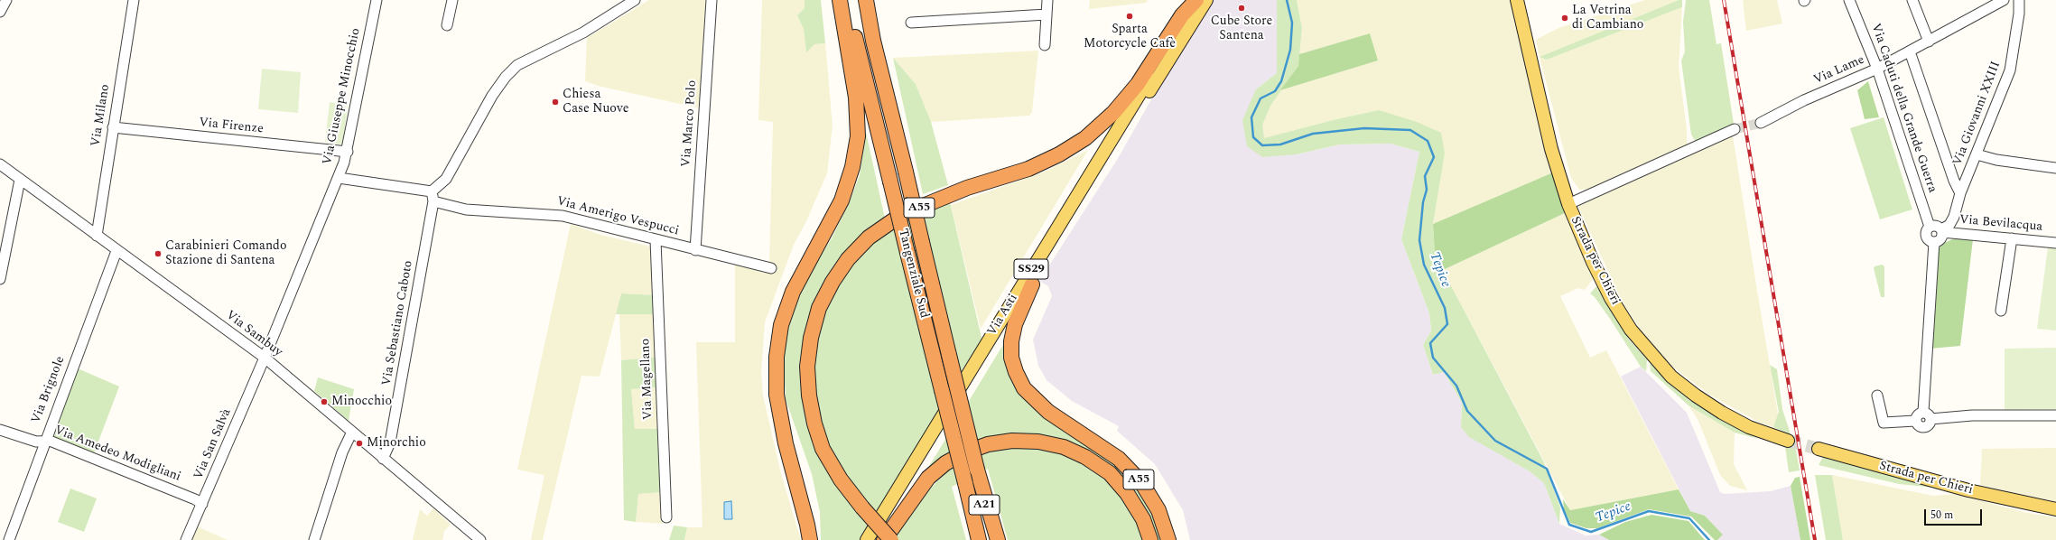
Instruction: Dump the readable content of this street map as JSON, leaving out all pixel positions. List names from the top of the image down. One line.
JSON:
{"streets":{"highway":["A55","Tangenziale Sud","A21"],"main road":["Strada per Chieri","SS29","Via Asti"],"street":["Via Lame","Via Giuseppe Minocchio","Via Caduti della Grande Guerra","Via Giovanni XXIII","Via Milano","Via Marco Polo","Via Firenze","Via Amerigo Vespucci","Via Bevilacqua","Via Sebastiano Caboto","Via Sambuy","Via Magellano","Via Brignole","Via San Salvà","Via Amedeo Modigliani"]},"crossings":[["Via Lame","Via Caduti della Grande Guerra"],["Via Giuseppe Minocchio","Via Firenze"],["Via Giuseppe Minocchio","Via Sambuy"],["Via Giuseppe Minocchio","Via San Salvà"],["Via Caduti della Grande Guerra","Via Giovanni XXIII"],["Via Caduti della Grande Guerra","Via Bevilacqua"],["Via Giovanni XXIII","Via Bevilacqua"],["Via Milano","Via Firenze"],["Via Milano","Via Sambuy"],["Via Marco Polo","Via Amerigo Vespucci"],["A55","Tangenziale Sud"],["A55","Via Asti"],["A55","A21"],["Via Amerigo Vespucci","Via Sebastiano Caboto"],["Via Amerigo Vespucci","Via Magellano"],["Tangenziale Sud","A21"],["Via Sebastiano Caboto","Via Sambuy"],["Via Sambuy","Via Brignole"],["Via Sambuy","Via San Salvà"],["Via Brignole","Via Amedeo Modigliani"],["Via San Salvà","Via Amedeo Modigliani"]],"water":["Tepice"],"places":["Cube Store Santena","Sparta Motorcycle Cafè","La Vetrina di Cambiano","Chiesa Case Nuove","Carabinieri Comando Stazione di Santena","Minocchio","Minorchio"],"scale_bar":"50 m"}
